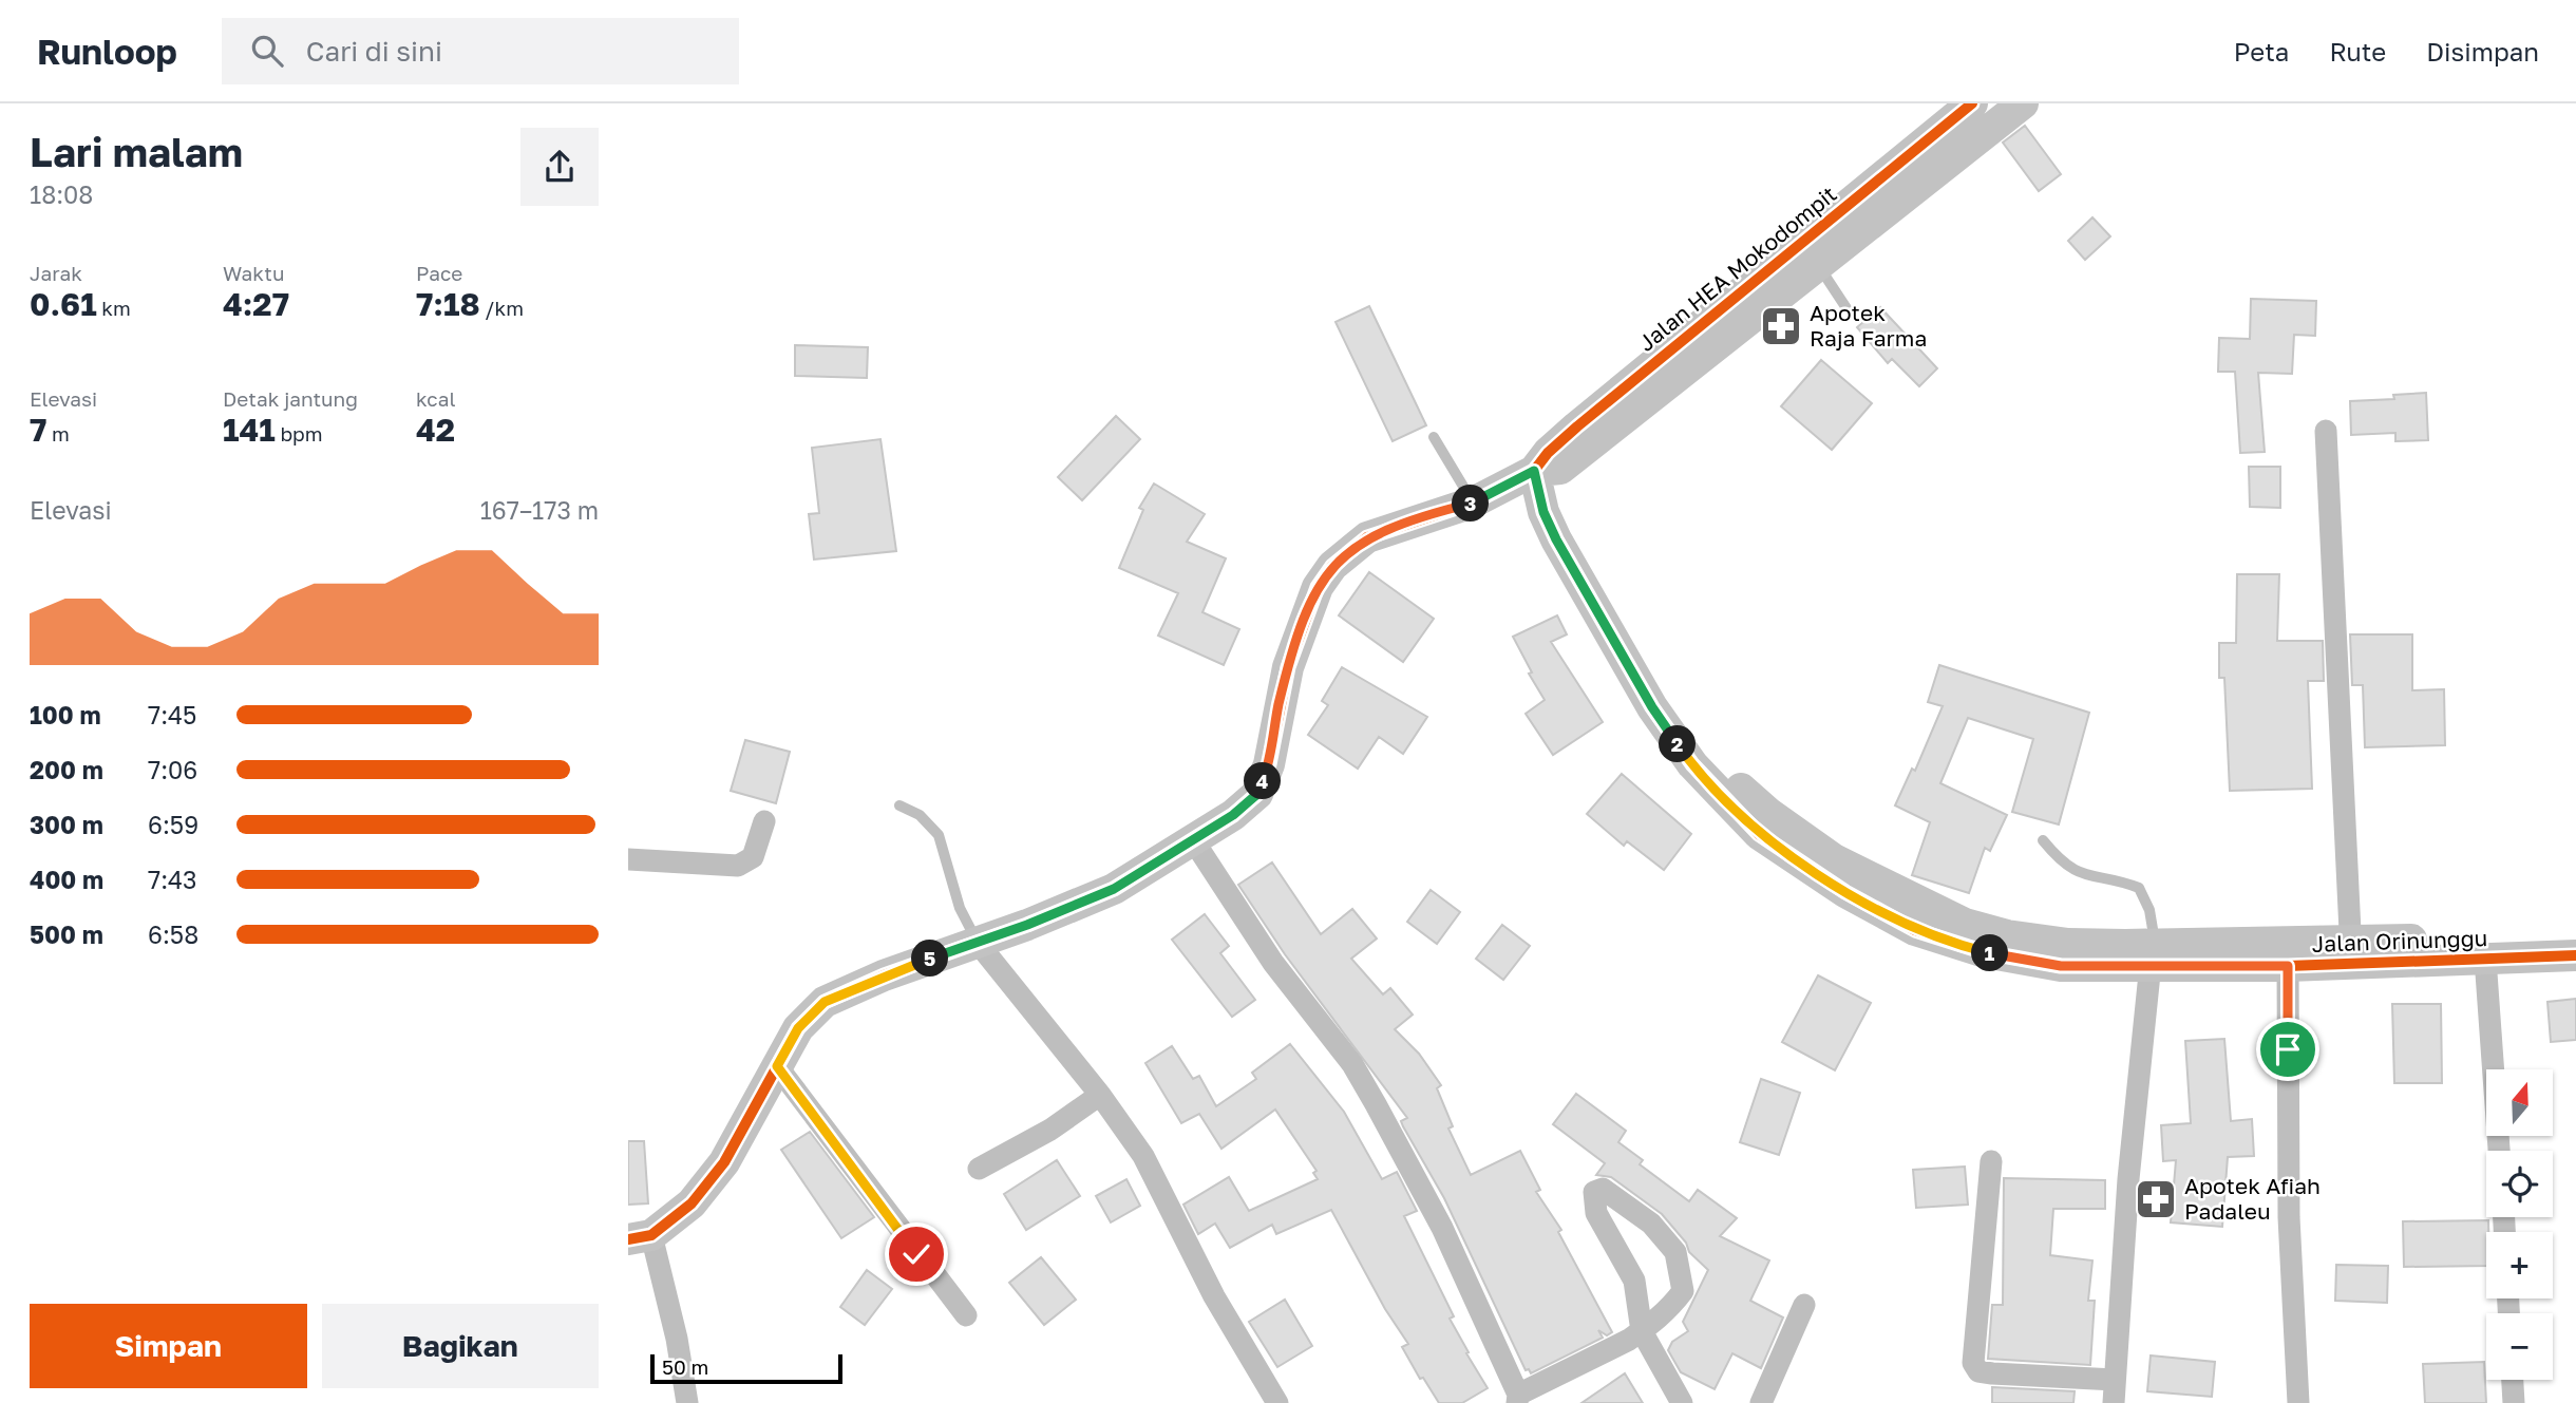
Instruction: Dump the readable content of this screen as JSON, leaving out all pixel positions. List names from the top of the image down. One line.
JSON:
{"streets":{"street":["Jalan HEA Mokodompit","Jalan Orinunggu"]},"crossings":[["Jalan HEA Mokodompit","Jalan Orinunggu"]],"places":{"pharmacy":["Apotek Raja Farma","Apotek Afiah Padaleu"]},"scale_bar":"50 m","north":"top","page":{"header":"Runloop","search":"Cari di sini","nav":["Peta","Rute","Disimpan"],"heading":["Lari malam","18:08"],"stats":[["Jarak","0.61 km"],["Waktu","4:27"],["Pace","7:18 /km"],["Elevasi","7 m"],["Detak jantung","141 bpm"],["kcal","42"]],"chart":["Elevasi","167–173 m"],"pins":["3","2","4","1","5"],"list":[{"name":"100 m","note":"7:45"},{"name":"200 m","note":"7:06"},{"name":"300 m","note":"6:59"},{"name":"400 m","note":"7:43"},{"name":"500 m","note":"6:58"}],"map_buttons":["+","−"],"buttons":["Simpan","Bagikan"],"scale":"50 m"}}
